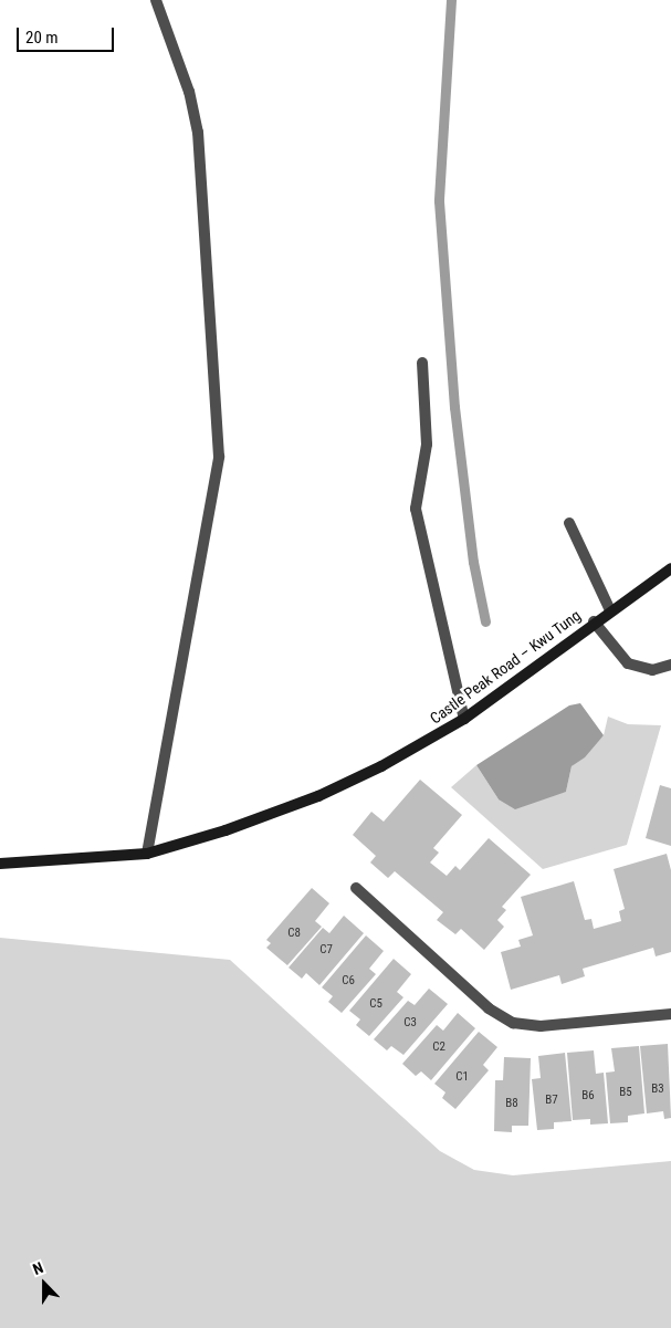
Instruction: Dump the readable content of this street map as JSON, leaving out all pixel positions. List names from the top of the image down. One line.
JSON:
{"streets":{"main road":["Castle Peak Road – Kwu Tung"]},"house_numbers":["C8","C7","C6","C5","C3","C2","C1","B3","B5","B6","B7","B8"],"scale_bar":"20 m","north":"top"}
